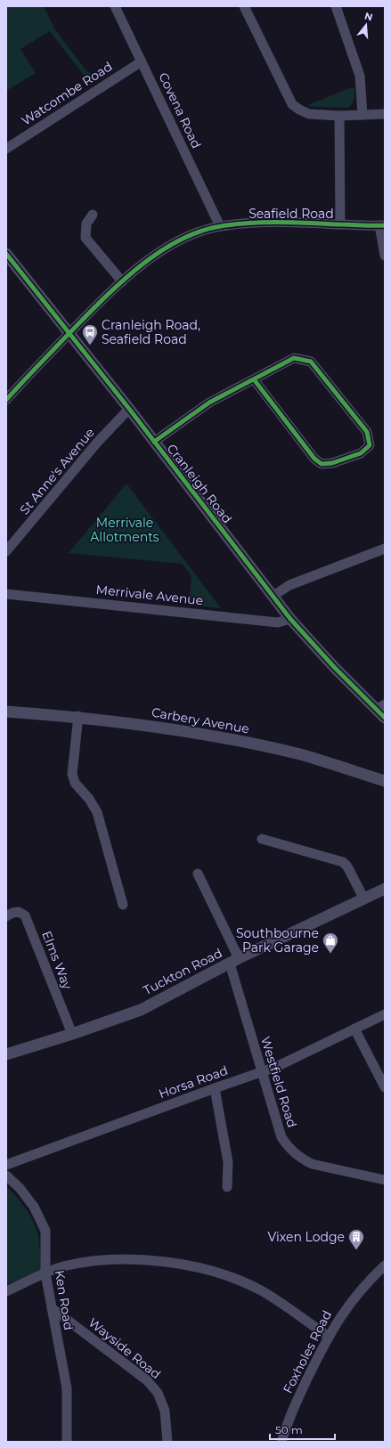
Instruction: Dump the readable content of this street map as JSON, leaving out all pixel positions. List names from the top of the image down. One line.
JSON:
{"streets":{"street":["Watcombe Road","Covena Road","Seafield Road","St Anne's Avenue","Cranleigh Road","Merrivale Avenue","Carbery Avenue","Elms Way","Tuckton Road","Horsa Road","Westfield Road","Ken Road","Wayside Road","Foxholes Road"]},"crossings":[["Watcombe Road","Covena Road"],["Covena Road","Seafield Road"],["Seafield Road","Cranleigh Road"],["St Anne's Avenue","Cranleigh Road"],["Cranleigh Road","Merrivale Avenue"],["Elms Way","Tuckton Road"],["Tuckton Road","Westfield Road"],["Horsa Road","Westfield Road"],["Ken Road","Wayside Road"]],"parks":["Merrivale Allotments"],"places":{"bus stop":["Cranleigh Road, Seafield Road"],"shop":["Southbourne Park Garage"],"building":["Vixen Lodge"]},"scale_bar":"50 m","north":"top"}
